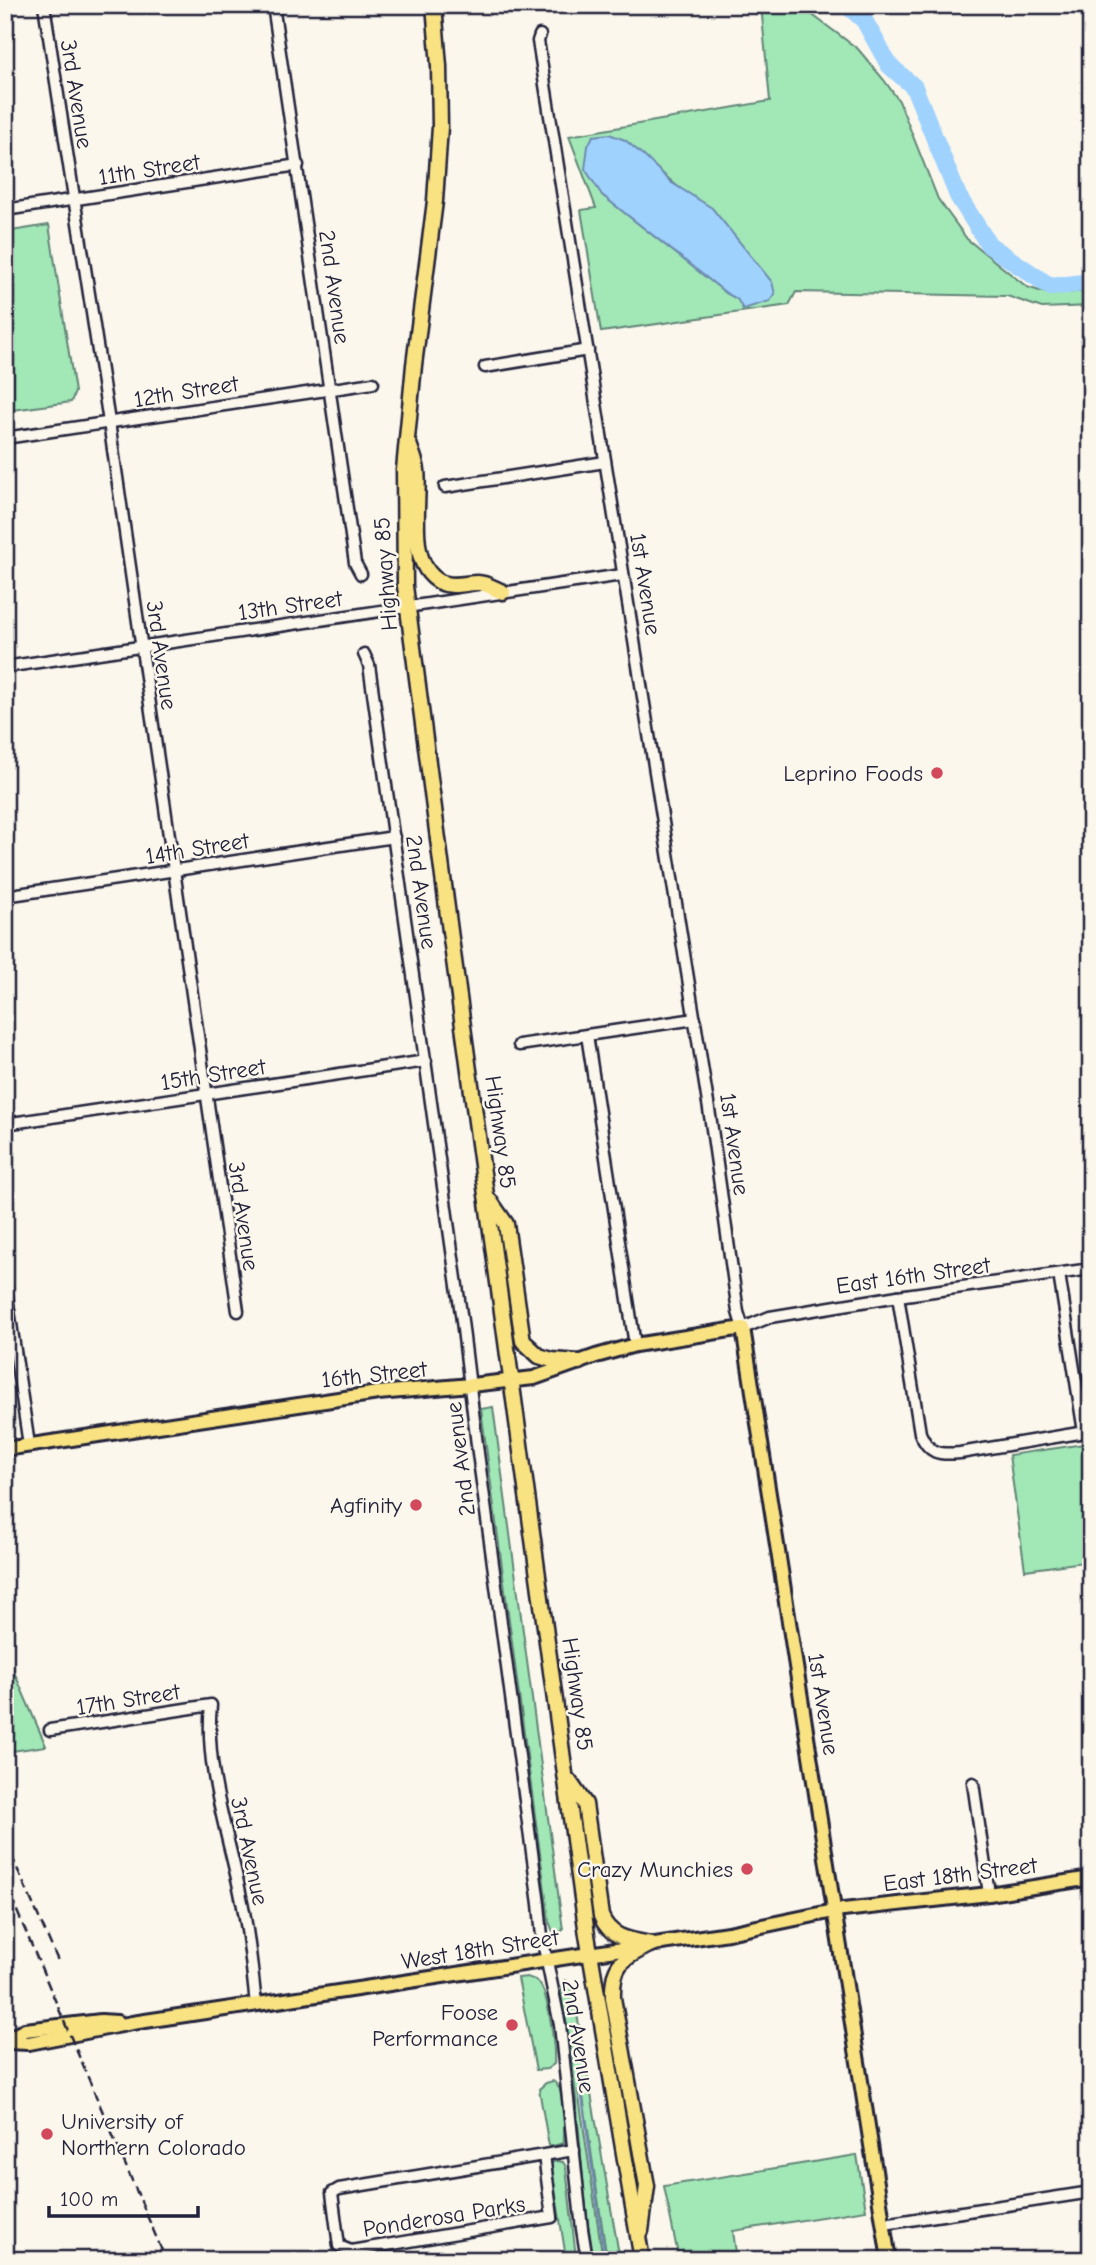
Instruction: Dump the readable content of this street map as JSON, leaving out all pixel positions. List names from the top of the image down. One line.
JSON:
{"streets":{"highway":["Highway 85"],"main road":["1st Avenue","16th Street","East 18th Street","West 18th Street"],"street":["3rd Avenue","11th Street","2nd Avenue","12th Street","13th Street","14th Street","15th Street","East 16th Street","17th Street","Ponderosa Parks"]},"crossings":[["3rd Avenue","11th Street"],["3rd Avenue","12th Street"],["3rd Avenue","13th Street"],["3rd Avenue","14th Street"],["3rd Avenue","15th Street"],["3rd Avenue","17th Street"],["3rd Avenue","West 18th Street"],["11th Street","2nd Avenue"],["2nd Avenue","12th Street"],["2nd Avenue","14th Street"],["2nd Avenue","15th Street"],["2nd Avenue","16th Street"],["2nd Avenue","West 18th Street"],["2nd Avenue","Ponderosa Parks"],["Highway 85","13th Street"],["Highway 85","16th Street"],["Highway 85","West 18th Street"],["1st Avenue","13th Street"],["1st Avenue","East 16th Street"],["1st Avenue","16th Street"],["1st Avenue","East 18th Street"],["1st Avenue","West 18th Street"],["East 16th Street","16th Street"],["East 18th Street","West 18th Street"]],"places":["Leprino Foods","Agfinity","Crazy Munchies","Foose Performance","University of Northern Colorado"],"scale_bar":"100 m"}
